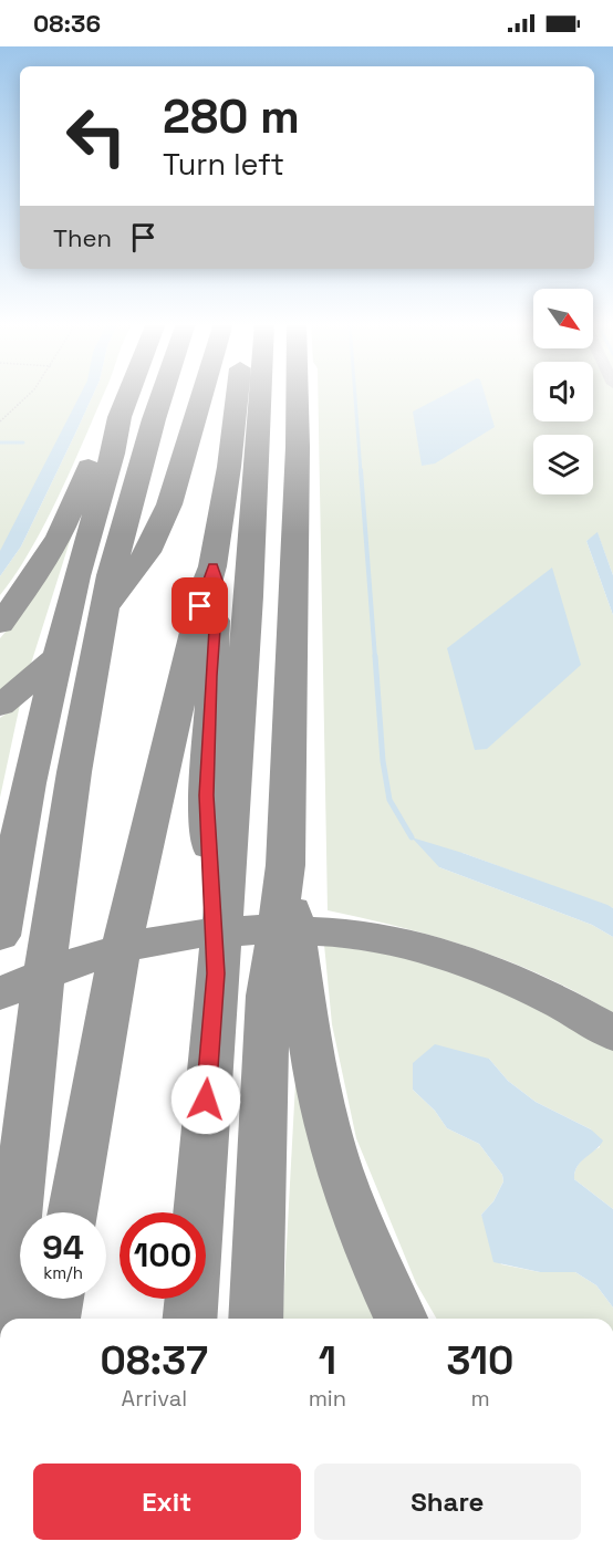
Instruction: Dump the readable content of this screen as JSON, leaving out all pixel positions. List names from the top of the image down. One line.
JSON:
{"north":"bottom right","page":{"status":"08:36","turn":["280 m","Turn left"],"then":"Then","speed":"94 km/h","limit":"100","eta":["08:37","Arrival","1","min","310","m"],"buttons":["Exit","Share"]}}
